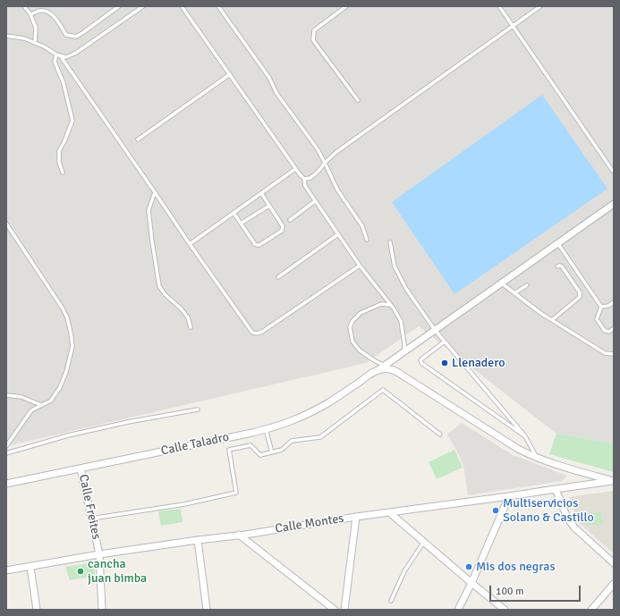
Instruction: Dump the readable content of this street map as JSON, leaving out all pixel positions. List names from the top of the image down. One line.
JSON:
{"streets":{"street":["Calle Taladro","Calle Freites","Calle Montes"]},"crossings":[["Calle Taladro","Calle Freites"],["Calle Taladro","Calle Montes"],["Calle Freites","Calle Montes"]],"places":["Llenadero","Multiservicios Solano & Castillo","Mis dos negras","cancha juan bimba"],"scale_bar":"100 m"}
